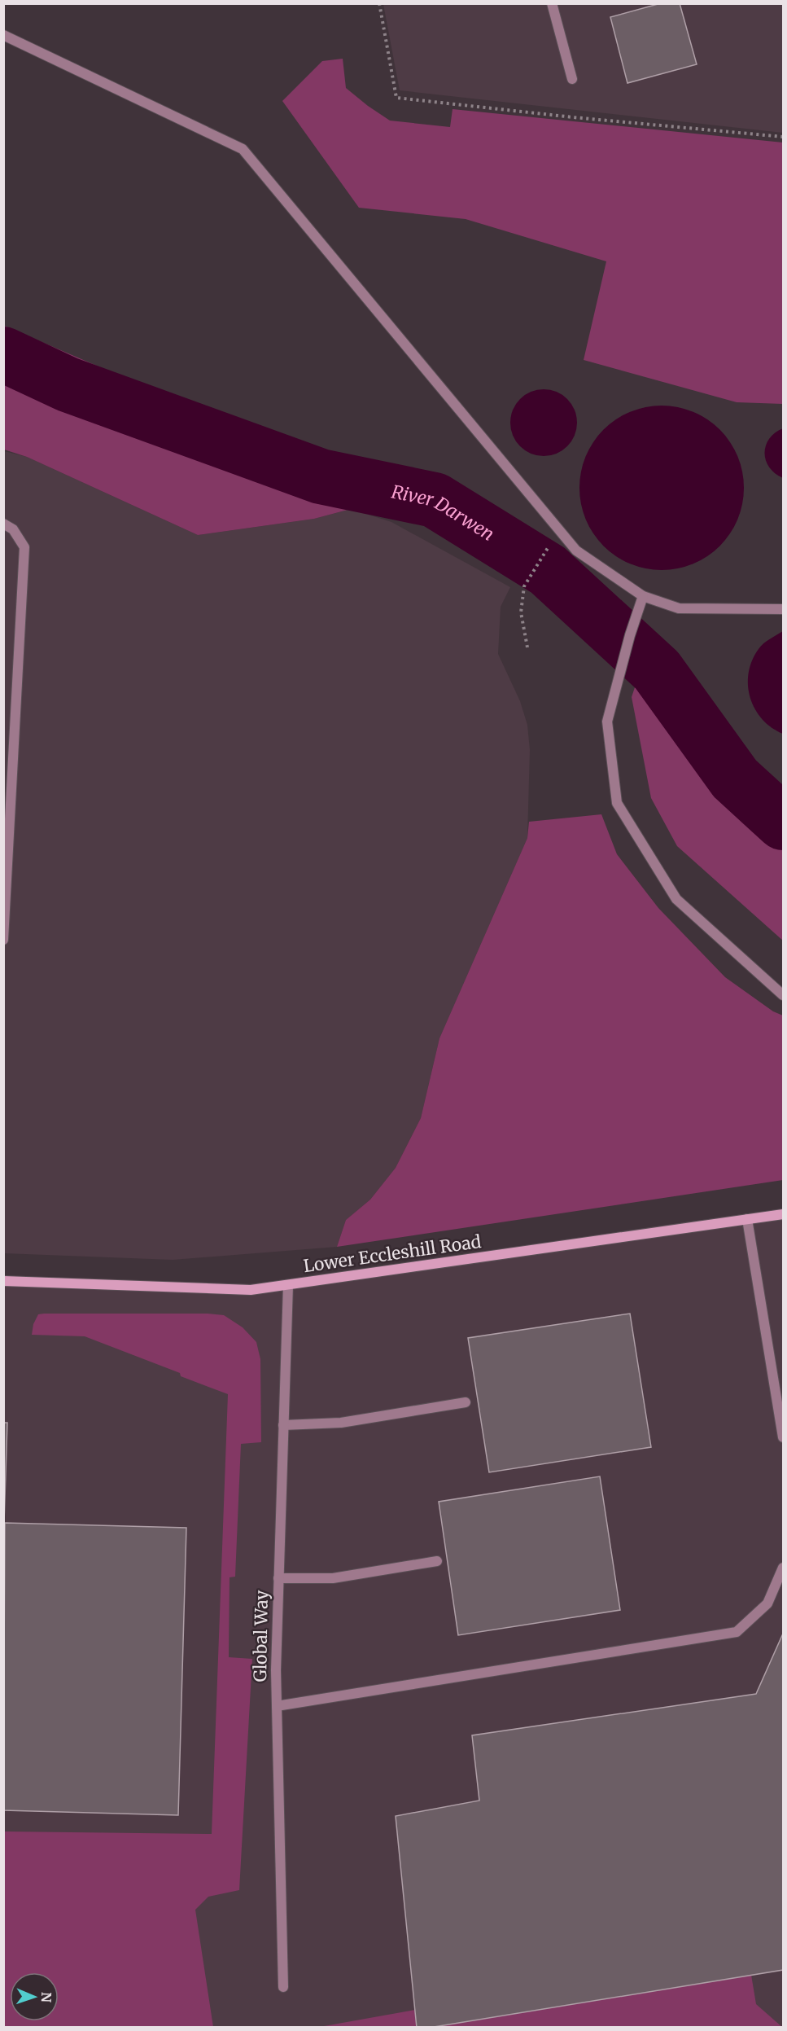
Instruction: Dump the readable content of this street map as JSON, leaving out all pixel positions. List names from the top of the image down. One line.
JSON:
{"streets":{"street":["Lower Eccleshill Road"],"lane":["Global Way"]},"crossings":[["Lower Eccleshill Road","Global Way"]],"water":["River Darwen"],"north":"right"}
